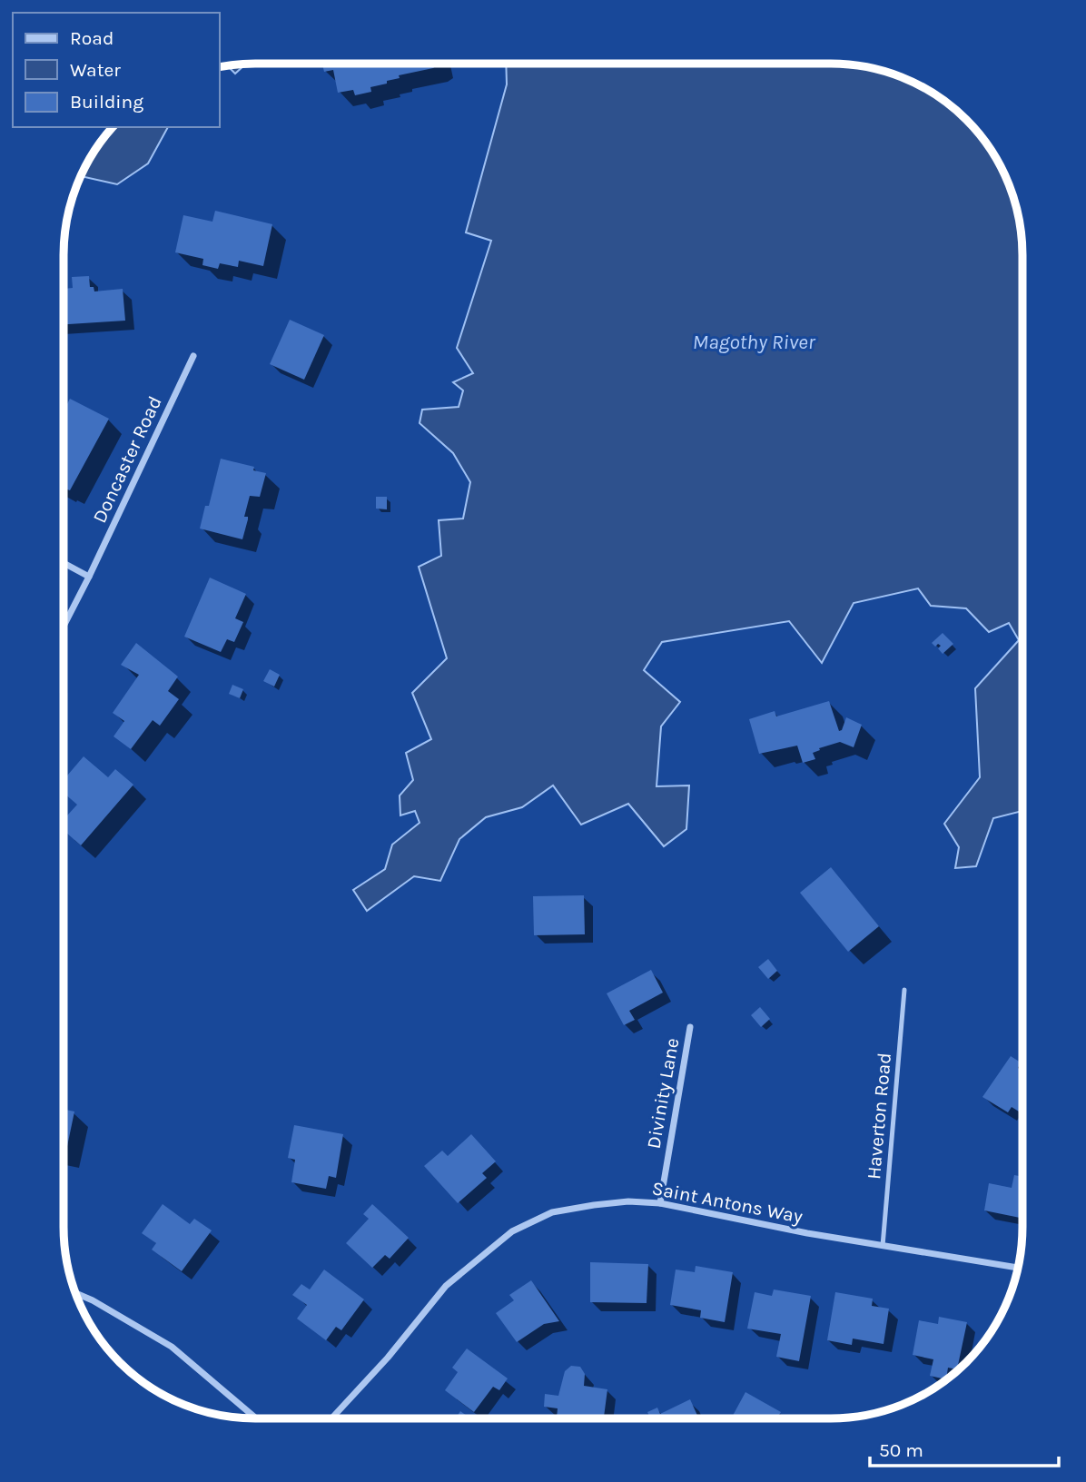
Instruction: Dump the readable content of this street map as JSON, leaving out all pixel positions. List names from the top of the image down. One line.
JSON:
{"streets":{"street":["Doncaster Road","Divinity Lane","Saint Antons Way"],"lane":["Haverton Road"]},"crossings":[["Divinity Lane","Saint Antons Way"],["Haverton Road","Saint Antons Way"]],"water":["Magothy River"],"legend":["Road","Water","Building"],"scale_bar":"50 m"}
